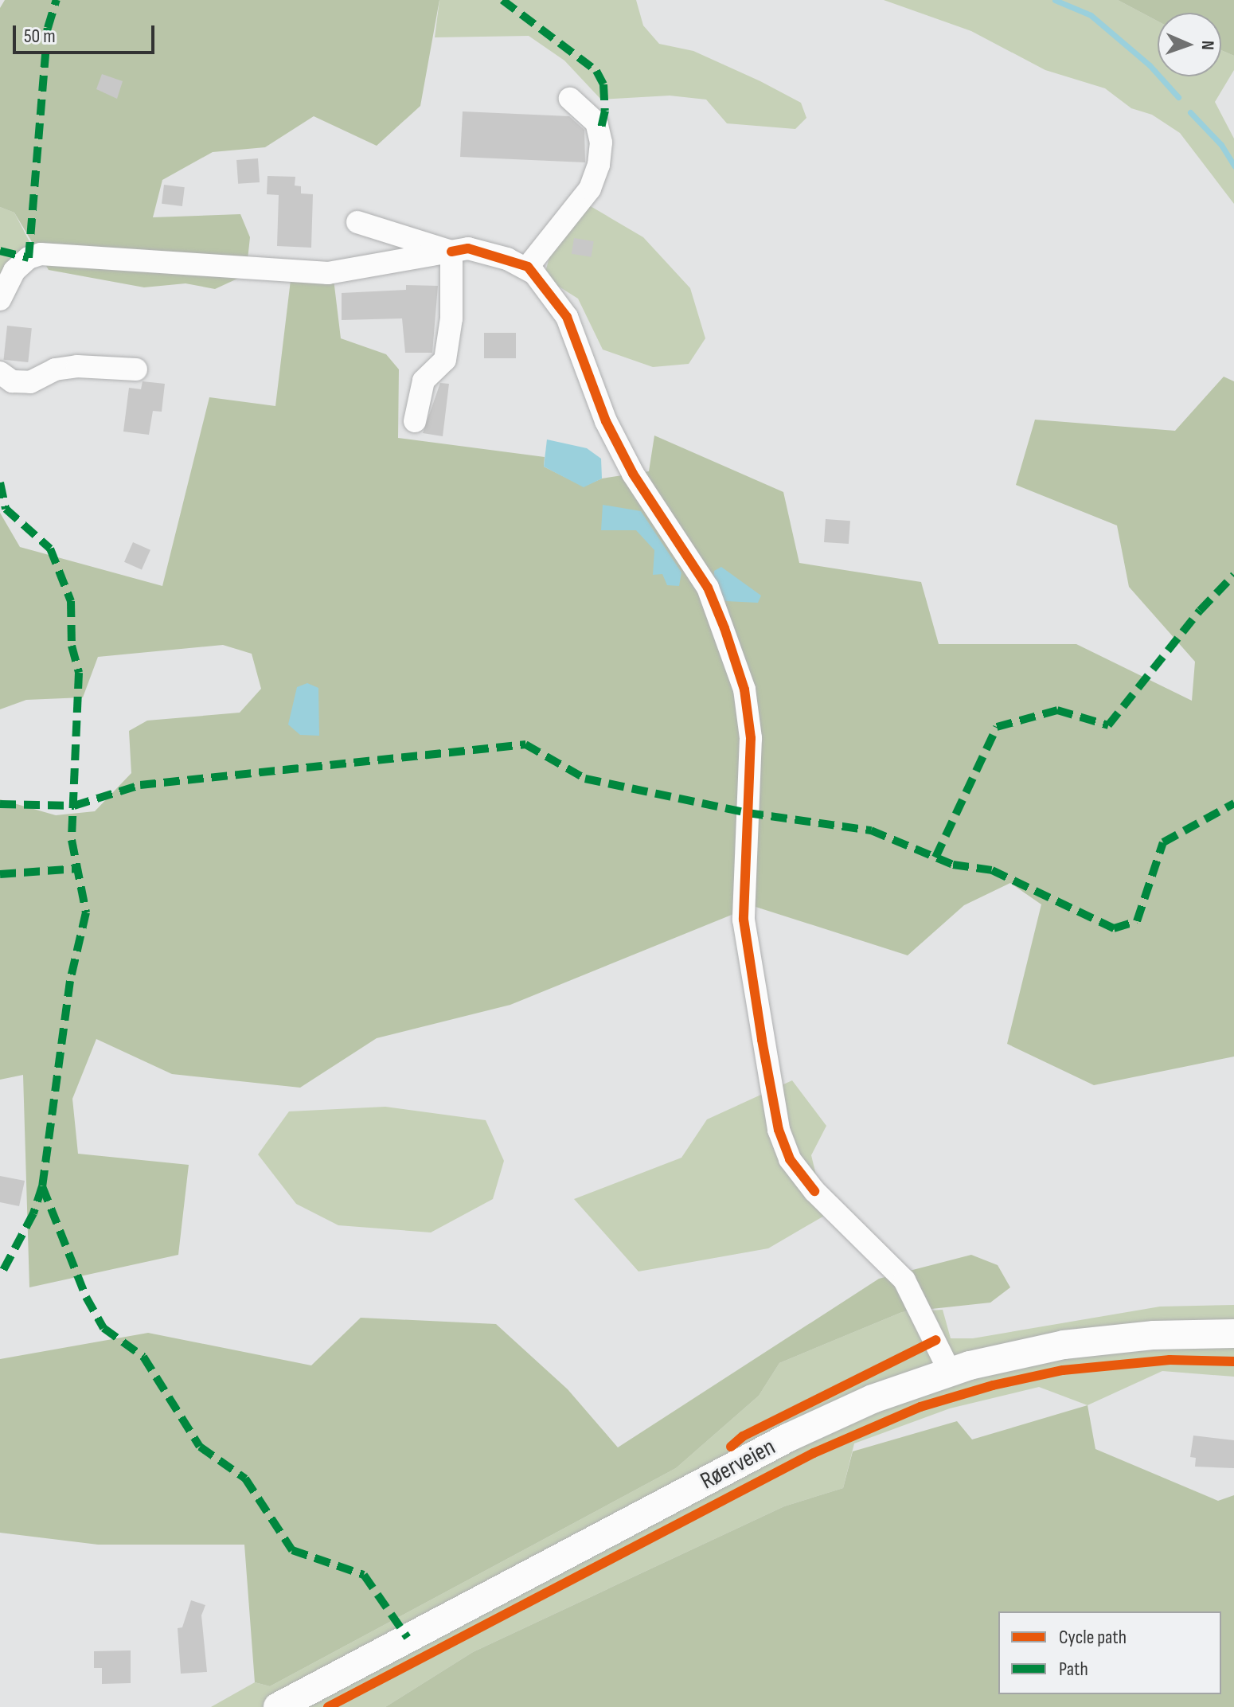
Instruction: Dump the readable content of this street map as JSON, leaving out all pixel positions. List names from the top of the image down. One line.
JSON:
{"streets":{"main road":["Røerveien"]},"legend":["Cycle path","Path"],"scale_bar":"50 m","north":"right"}
